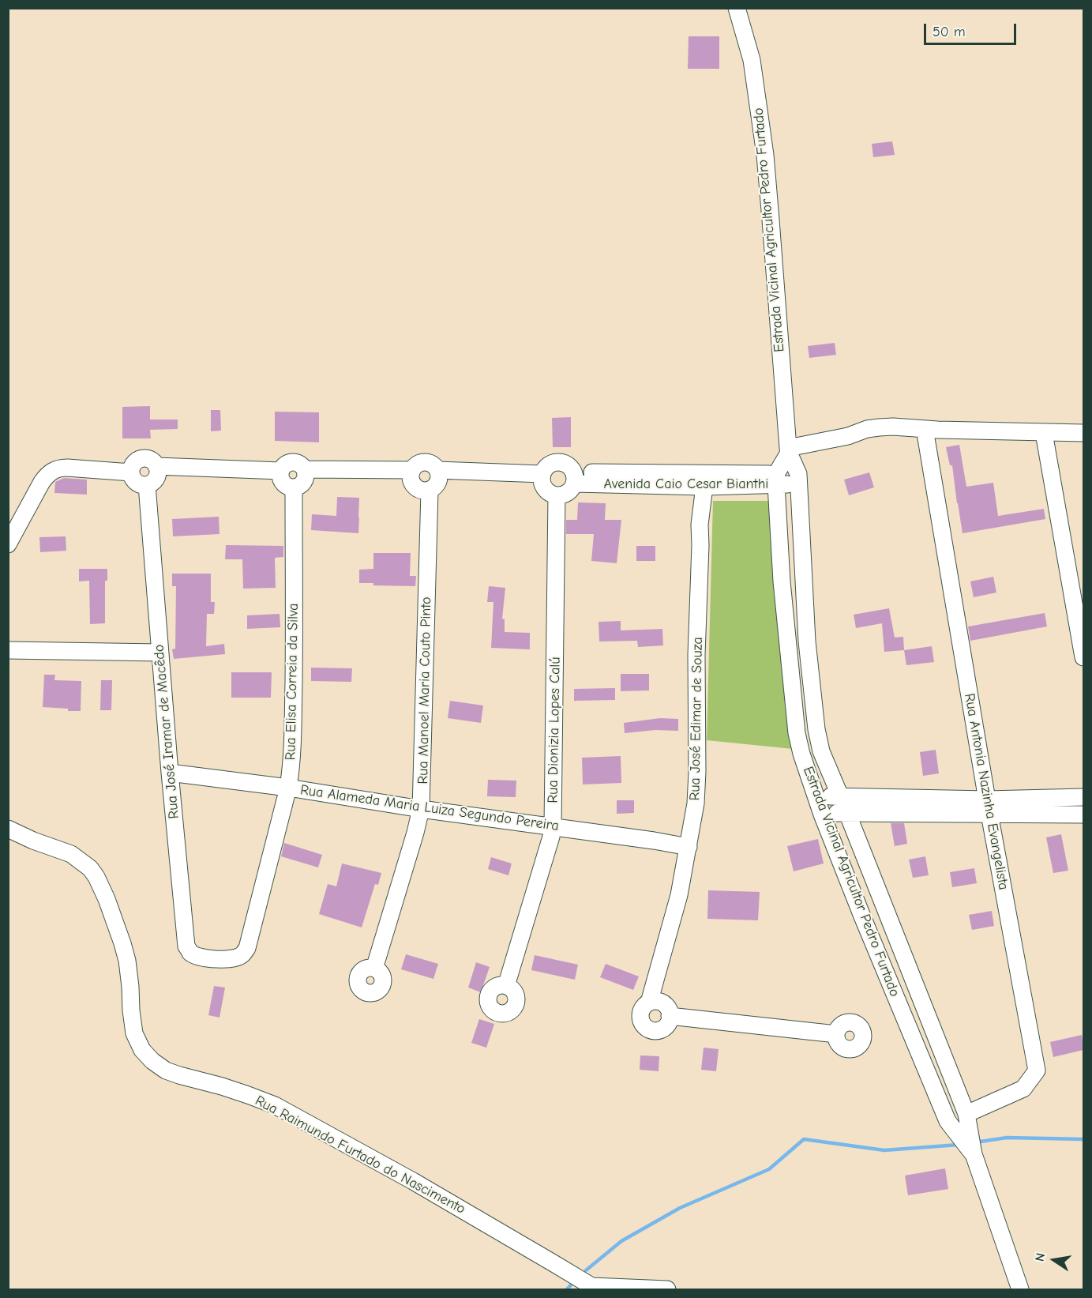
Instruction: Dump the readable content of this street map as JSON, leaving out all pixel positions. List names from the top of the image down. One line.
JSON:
{"streets":{"street":["Estrada Vicinal Agricultor Pedro Furtado","Avenida Caio Cesar Bianthi","Rua Elisa Correia da Silva","Rua Manoel Maria Couto Pinto","Rua José Edimar de Souza","Rua Dionizia Lopes Calú","Rua José Iramar de Macêdo","Rua Antonia Nazinha Evangelista","Rua Alameda Maria Luiza Segundo Pereira","Rua Raimundo Furtado do Nascimento"]},"crossings":[["Estrada Vicinal Agricultor Pedro Furtado","Avenida Caio Cesar Bianthi"],["Estrada Vicinal Agricultor Pedro Furtado","Rua Antonia Nazinha Evangelista"],["Avenida Caio Cesar Bianthi","Rua José Edimar de Souza"],["Avenida Caio Cesar Bianthi","Rua Dionizia Lopes Calú"],["Rua Elisa Correia da Silva","Rua José Iramar de Macêdo"],["Rua Elisa Correia da Silva","Rua Alameda Maria Luiza Segundo Pereira"],["Rua Manoel Maria Couto Pinto","Rua Alameda Maria Luiza Segundo Pereira"],["Rua José Edimar de Souza","Rua Alameda Maria Luiza Segundo Pereira"],["Rua Dionizia Lopes Calú","Rua Alameda Maria Luiza Segundo Pereira"],["Rua José Iramar de Macêdo","Rua Alameda Maria Luiza Segundo Pereira"]],"scale_bar":"50 m","north":"left"}
